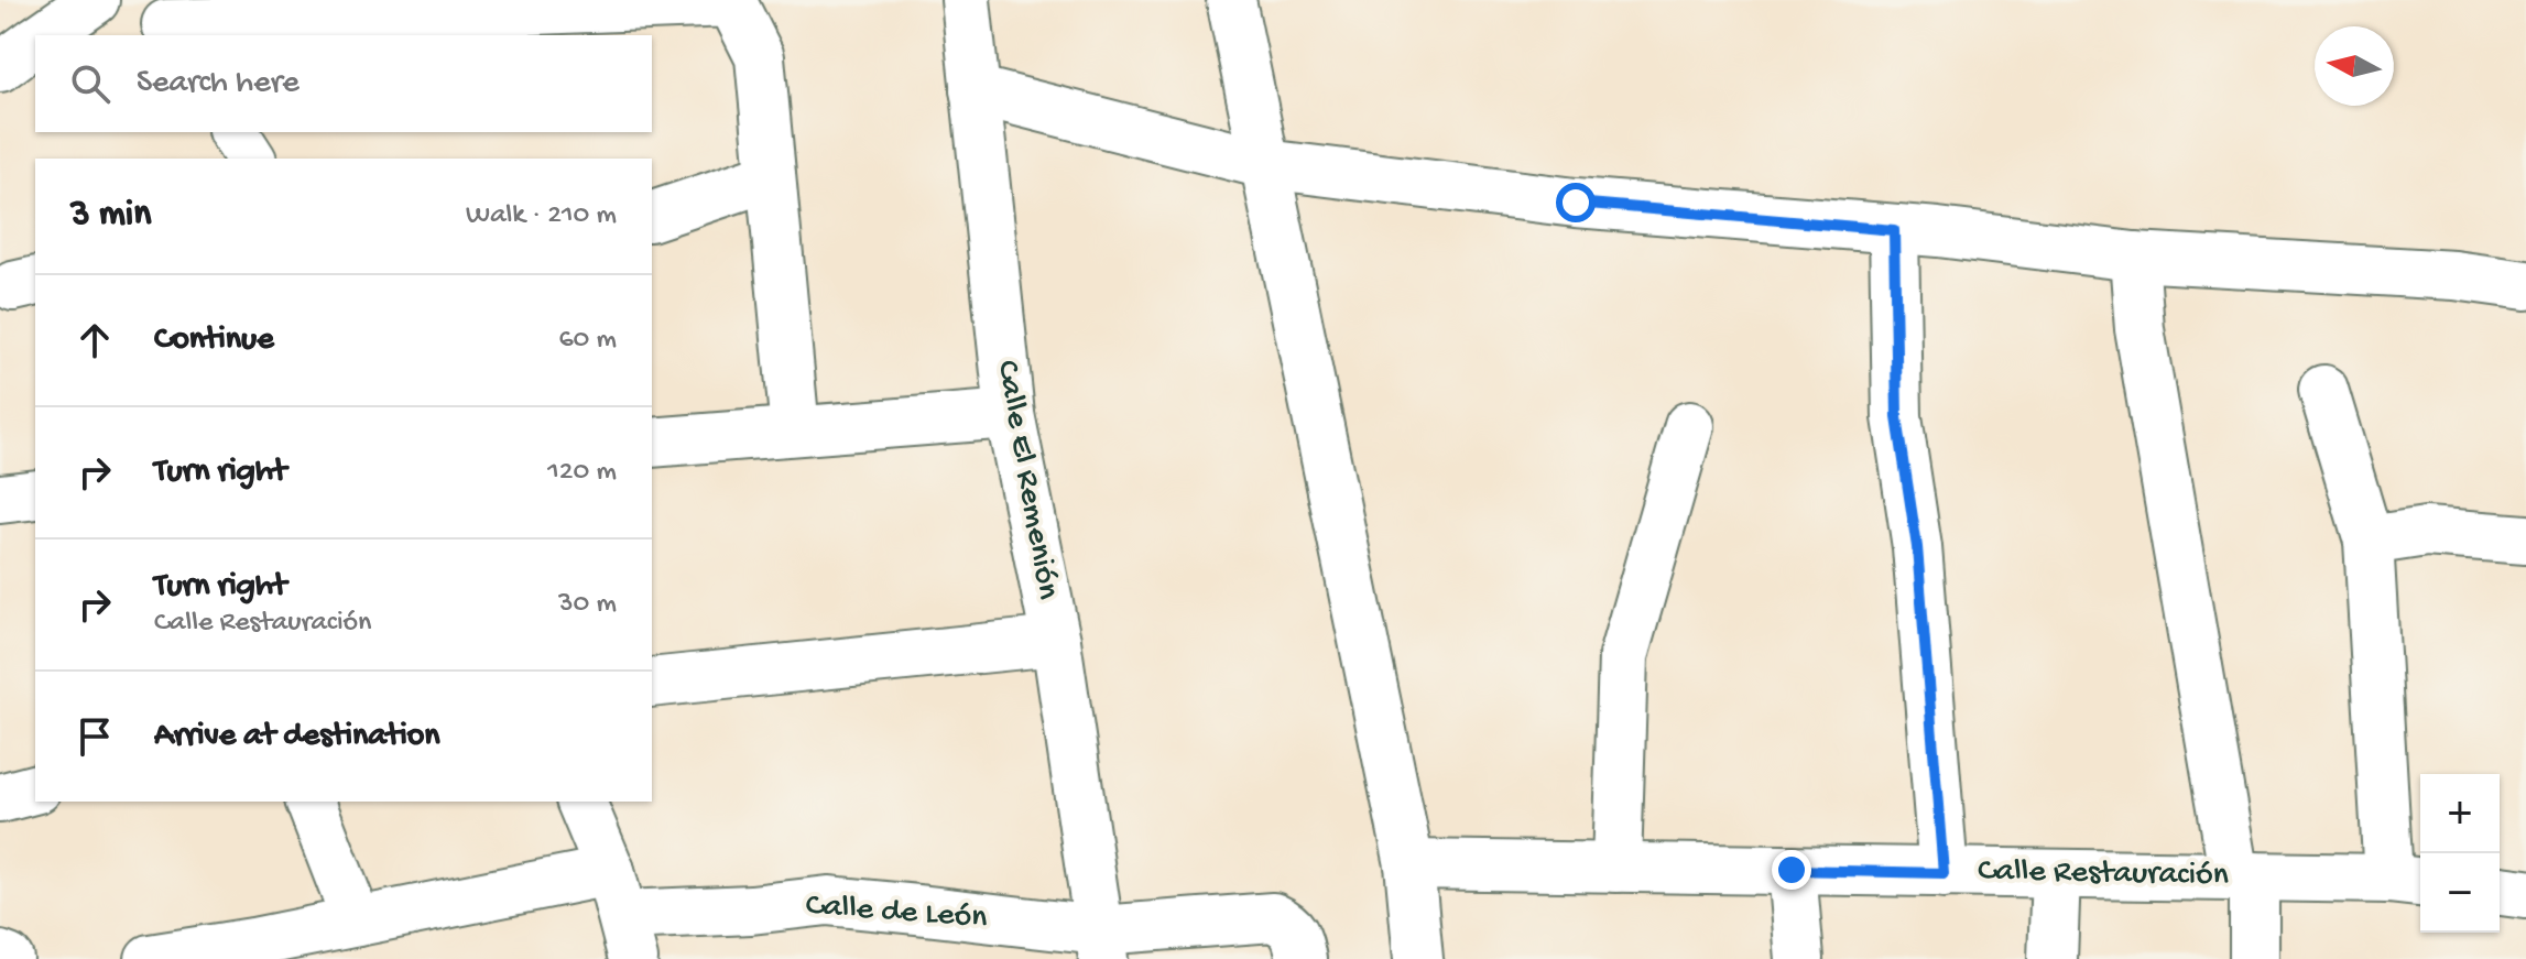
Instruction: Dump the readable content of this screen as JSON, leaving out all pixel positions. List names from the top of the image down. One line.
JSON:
{"streets":{"street":["Calle El Remenión","Calle Restauración","Calle de León"]},"crossings":[["Calle El Remenión","Calle de León"]],"north":"left","page":{"search":"Search here","heading":["3 min","Walk · 210 m"],"list":[["Continue","60 m"],["Turn right","120 m"],["Turn right","Calle Restauración","30 m"],"Arrive at destination"],"map_buttons":["+","−"]}}
